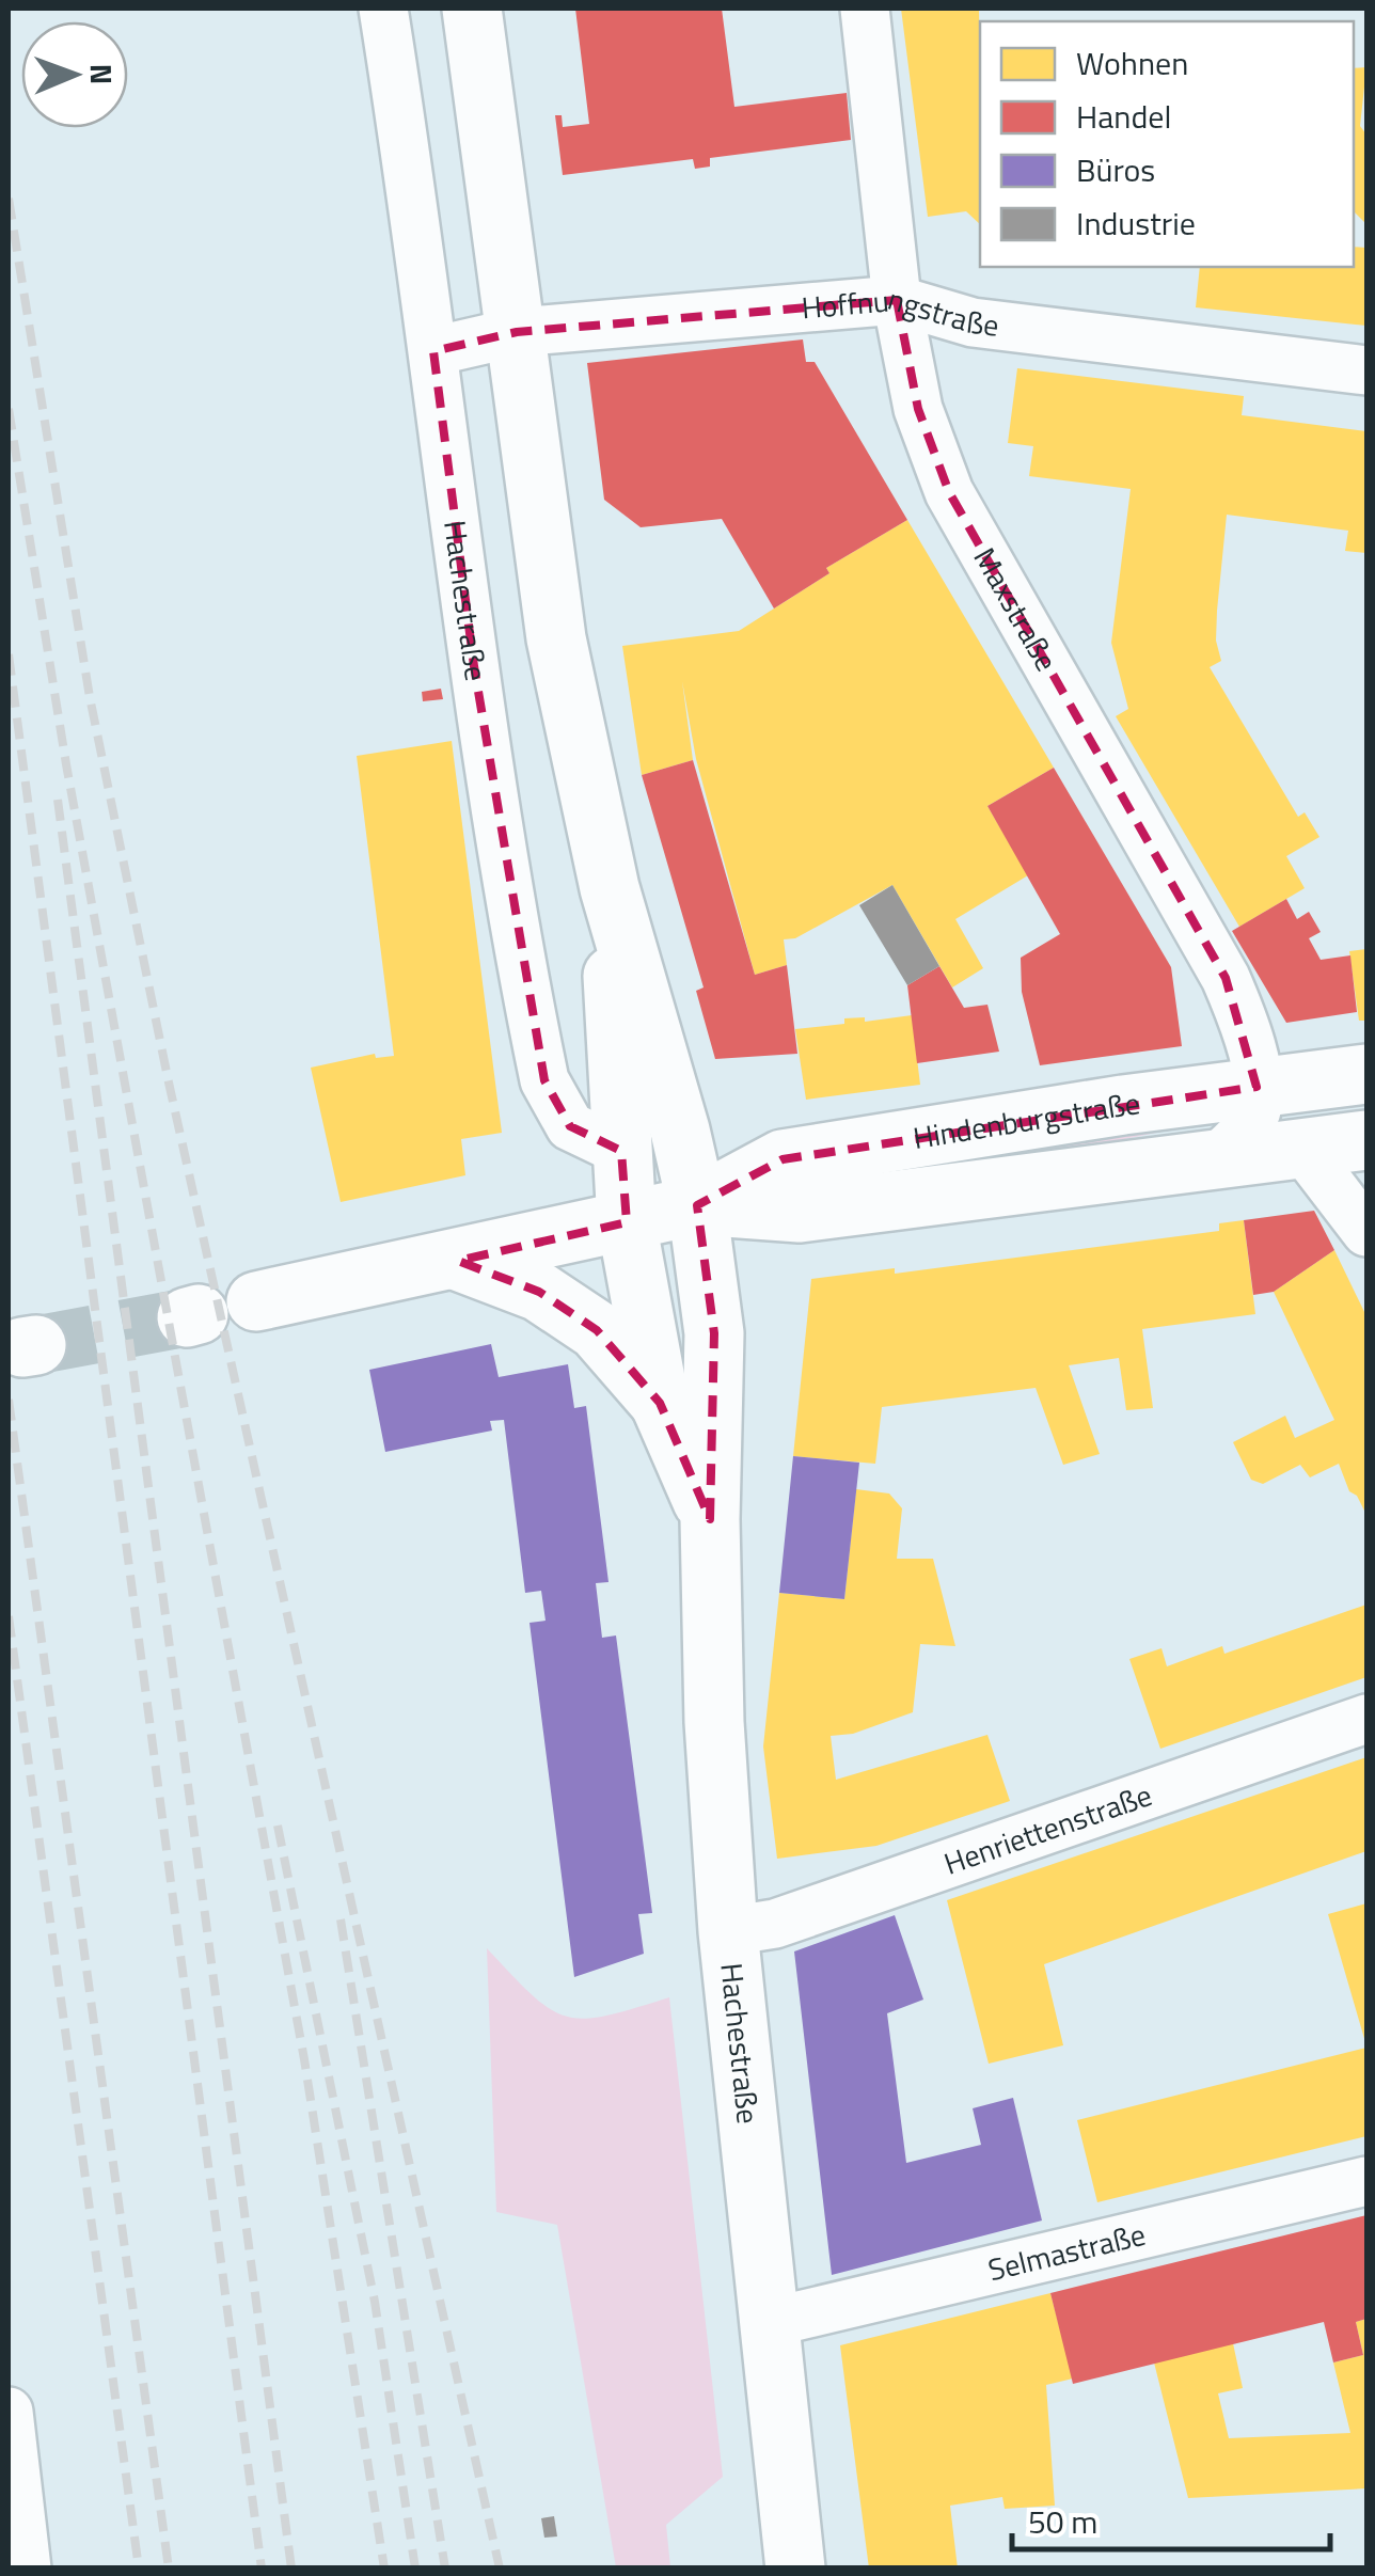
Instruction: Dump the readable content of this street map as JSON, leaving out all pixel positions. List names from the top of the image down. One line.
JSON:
{"streets":{"street":["Hoffnungstraße","Hachestraße","Maxstraße","Hindenburgstraße","Henriettenstraße","Selmastraße"]},"crossings":[["Hoffnungstraße","Hachestraße"],["Hoffnungstraße","Maxstraße"],["Hachestraße","Hindenburgstraße"],["Hachestraße","Henriettenstraße"],["Hachestraße","Selmastraße"],["Maxstraße","Hindenburgstraße"]],"legend":["Wohnen","Handel","Büros","Industrie"],"scale_bar":"50 m","north":"right"}
